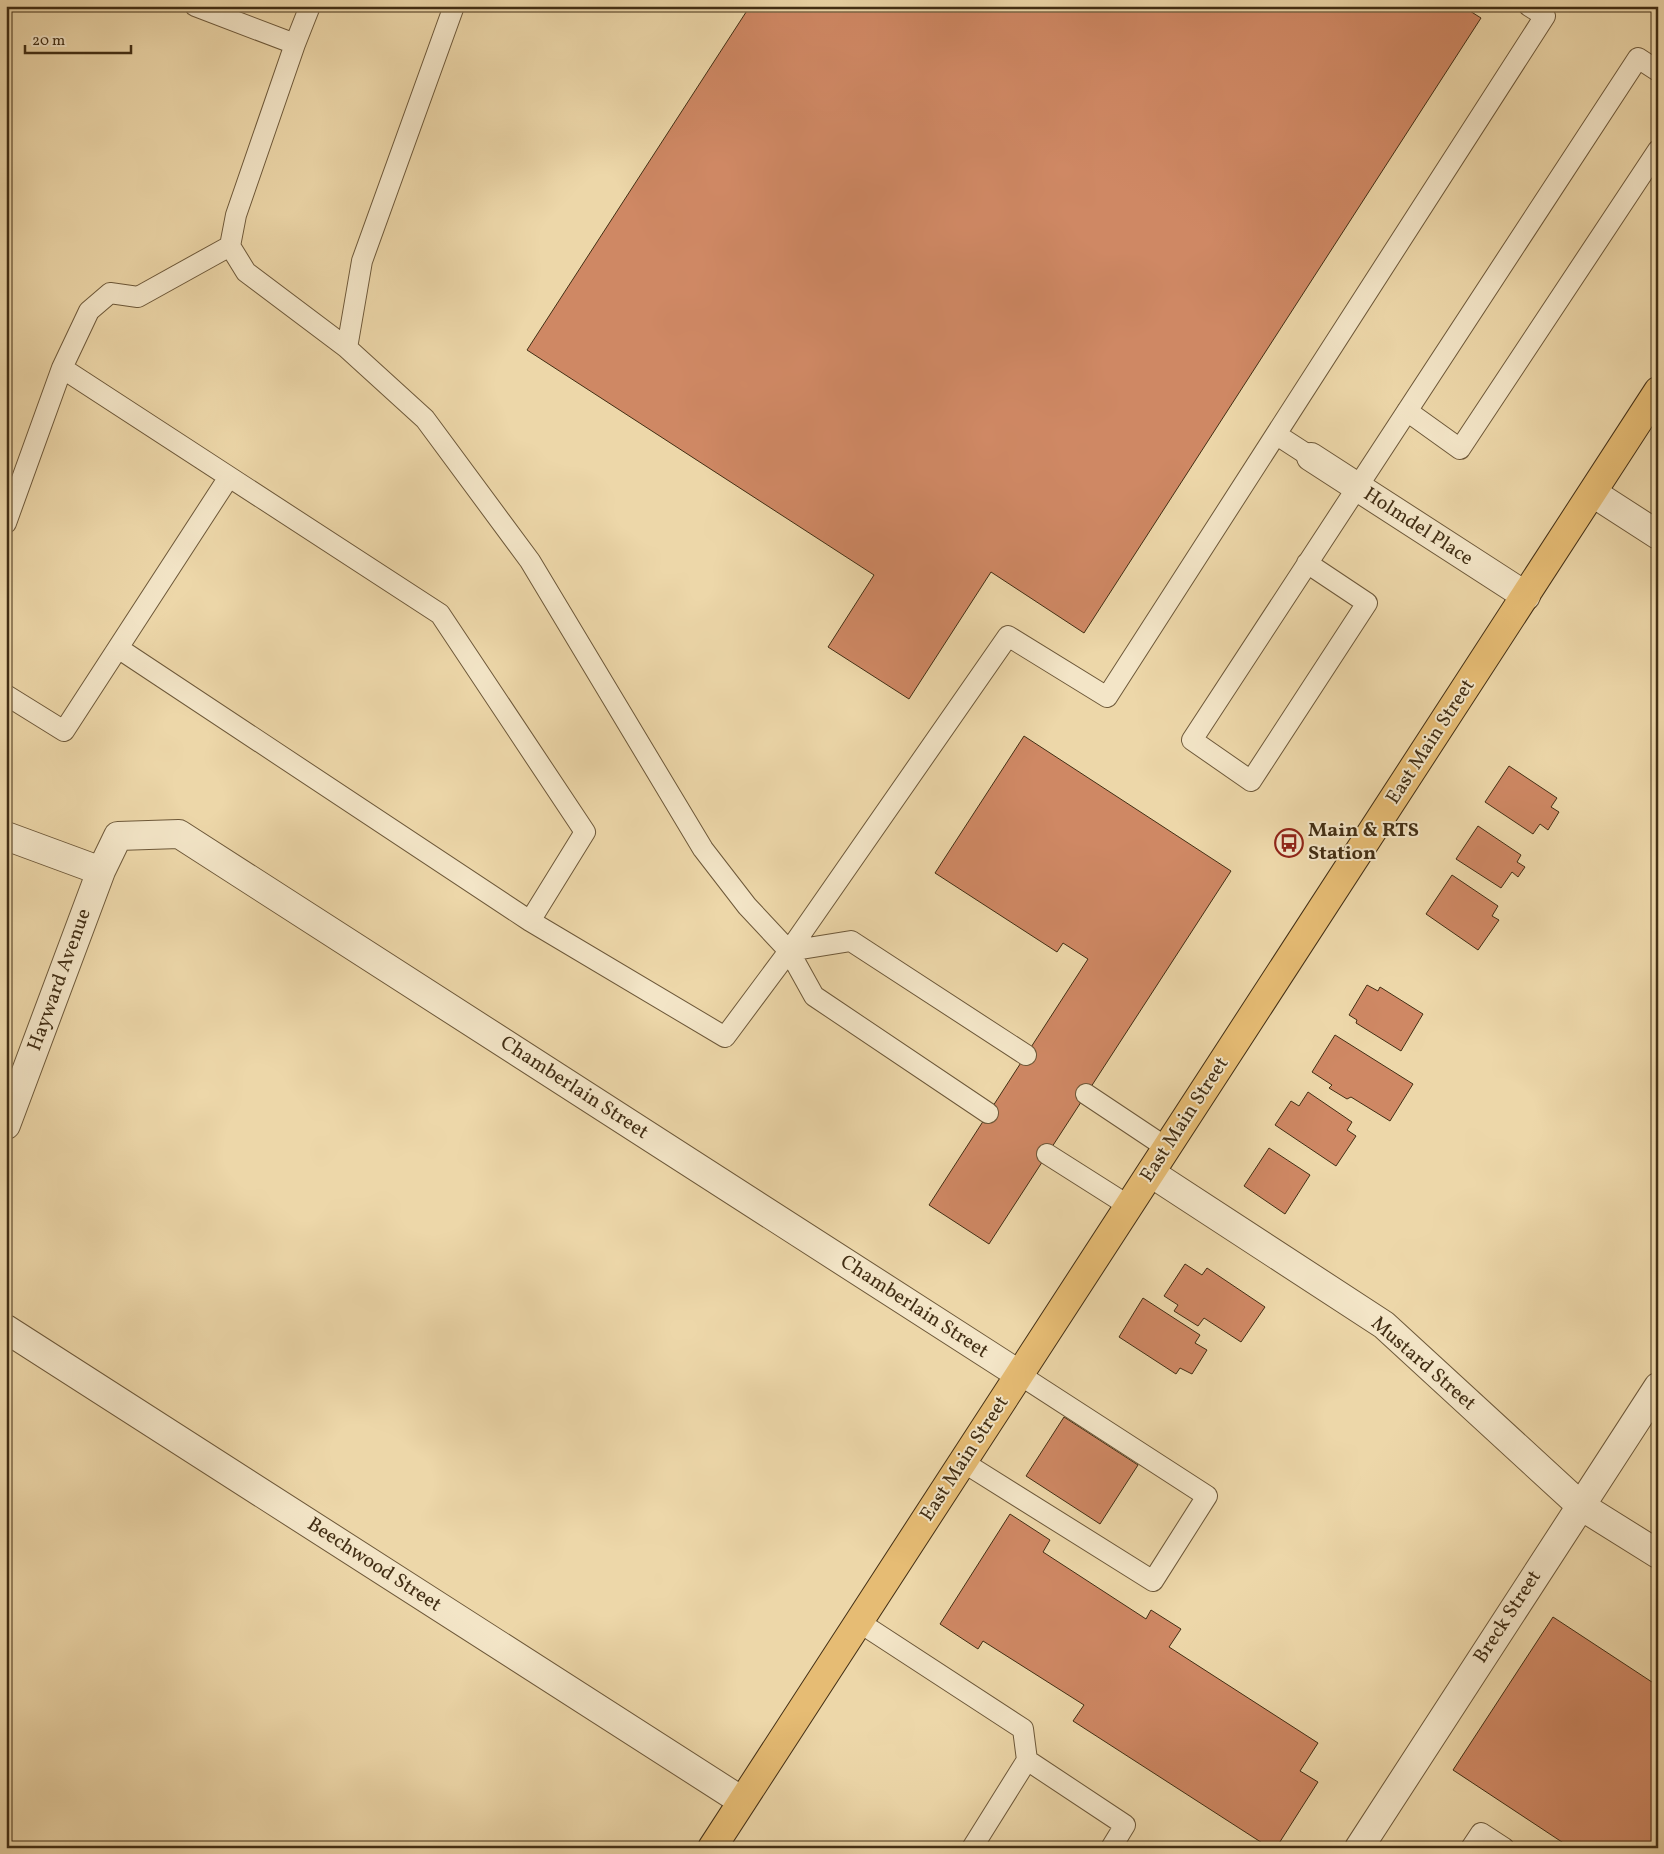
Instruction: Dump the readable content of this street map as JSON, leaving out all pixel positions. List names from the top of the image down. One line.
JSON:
{"streets":{"main road":["East Main Street"],"street":["Holmdel Place","Hayward Avenue","Chamberlain Street","Mustard Street","Beechwood Street","Breck Street"]},"crossings":[["Holmdel Place","East Main Street"],["East Main Street","Chamberlain Street"],["East Main Street","Mustard Street"],["East Main Street","Beechwood Street"],["Hayward Avenue","Chamberlain Street"],["Mustard Street","Breck Street"]],"places":{"bus stop":["Main & RTS Station"]},"scale_bar":"20 m"}
